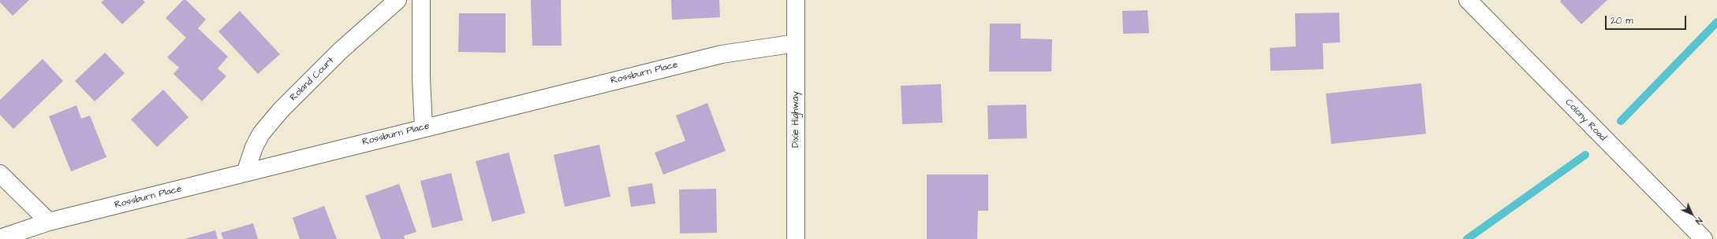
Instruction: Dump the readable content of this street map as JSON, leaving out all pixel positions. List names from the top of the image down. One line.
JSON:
{"streets":{"street":["Rossburn Place","Roland Court","Dixie Highway","Colony Road"]},"crossings":[["Rossburn Place","Roland Court"],["Rossburn Place","Dixie Highway"]],"scale_bar":"20 m","north":"bottom right"}
